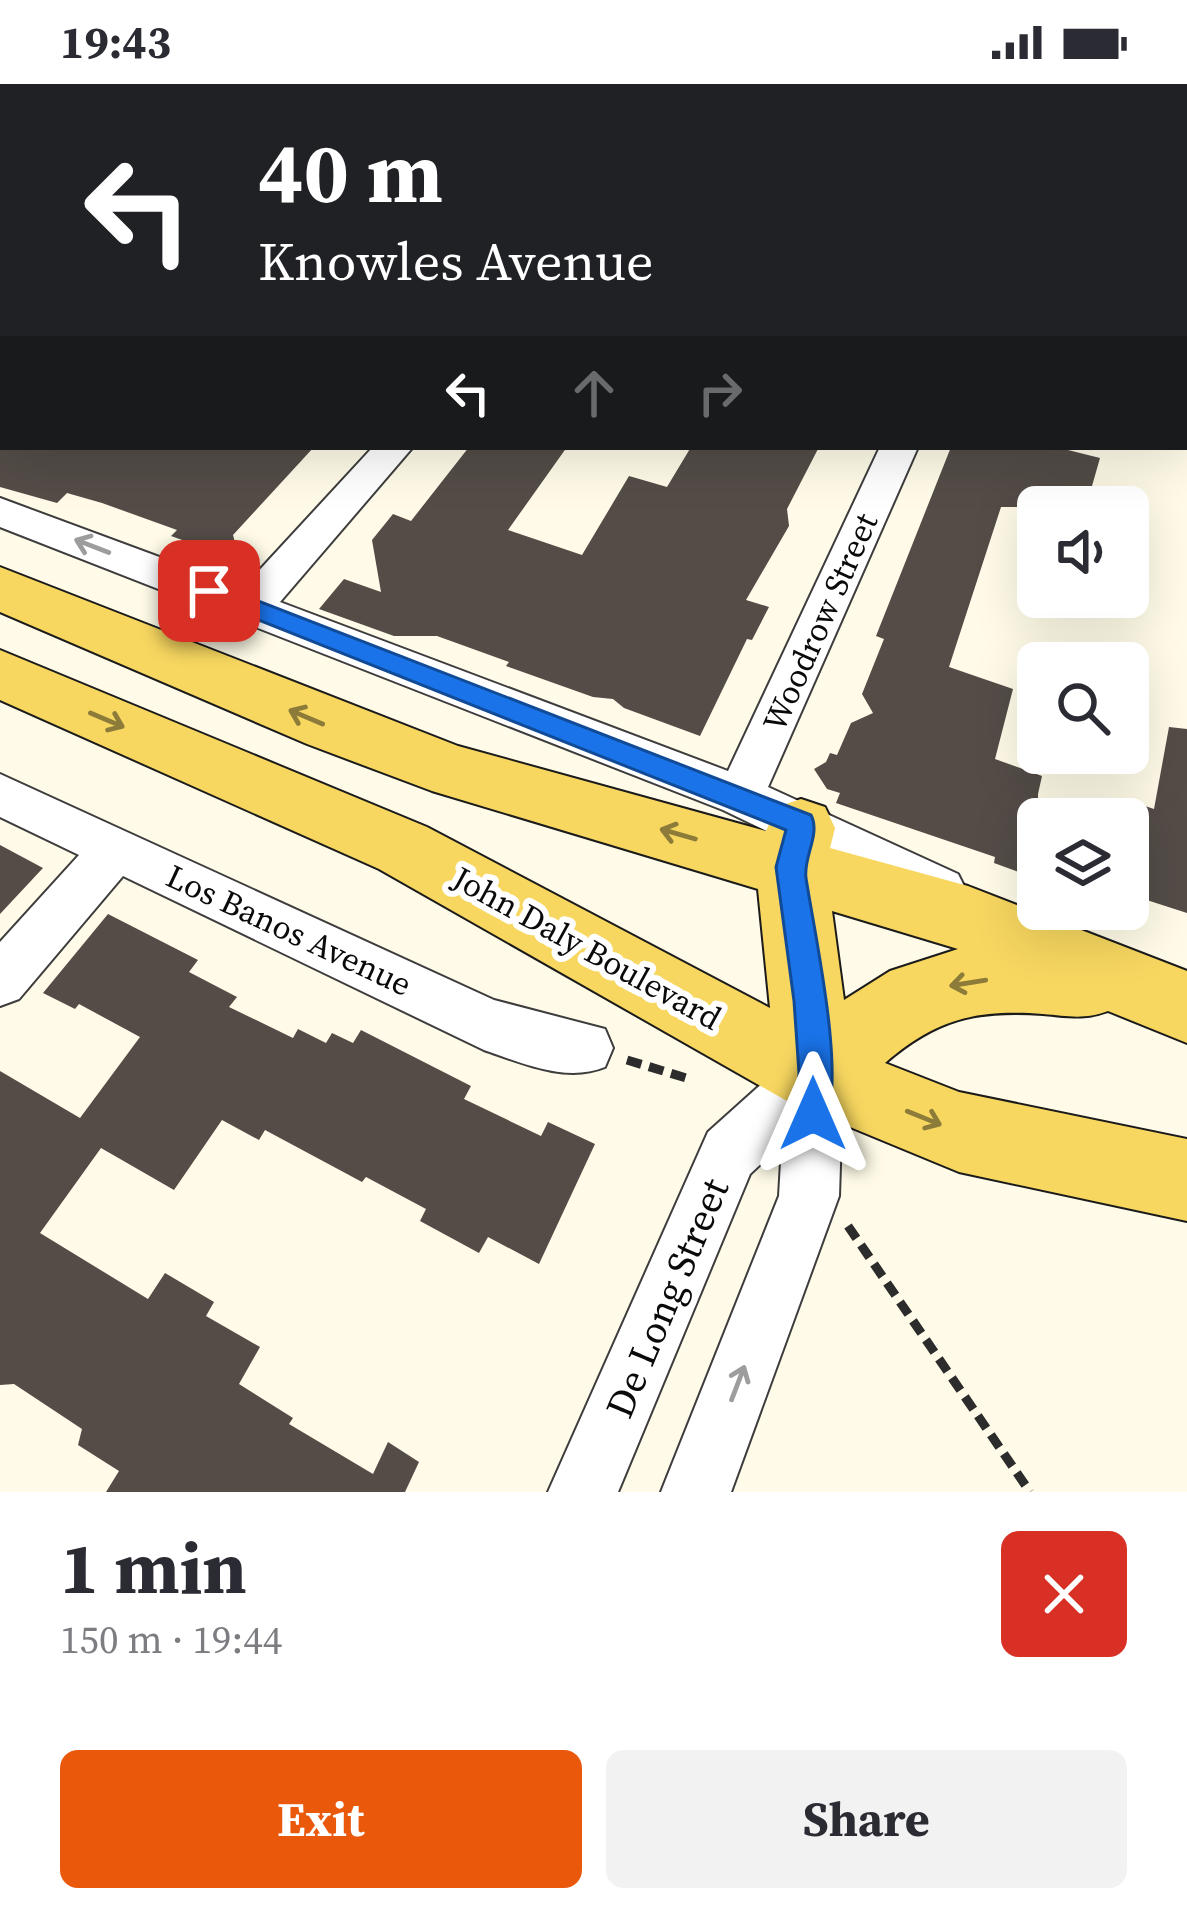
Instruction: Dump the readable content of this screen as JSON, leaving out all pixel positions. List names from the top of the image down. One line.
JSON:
{"streets":{"main road":["John Daly Boulevard"],"street":["Woodrow Street","Los Banos Avenue","De Long Street"]},"crossings":[["John Daly Boulevard","De Long Street"]],"page":{"status":"19:43","turn":["40 m","Knowles Avenue"],"heading":["1 min","150 m · 19:44"],"buttons":["Exit","Share"]}}
